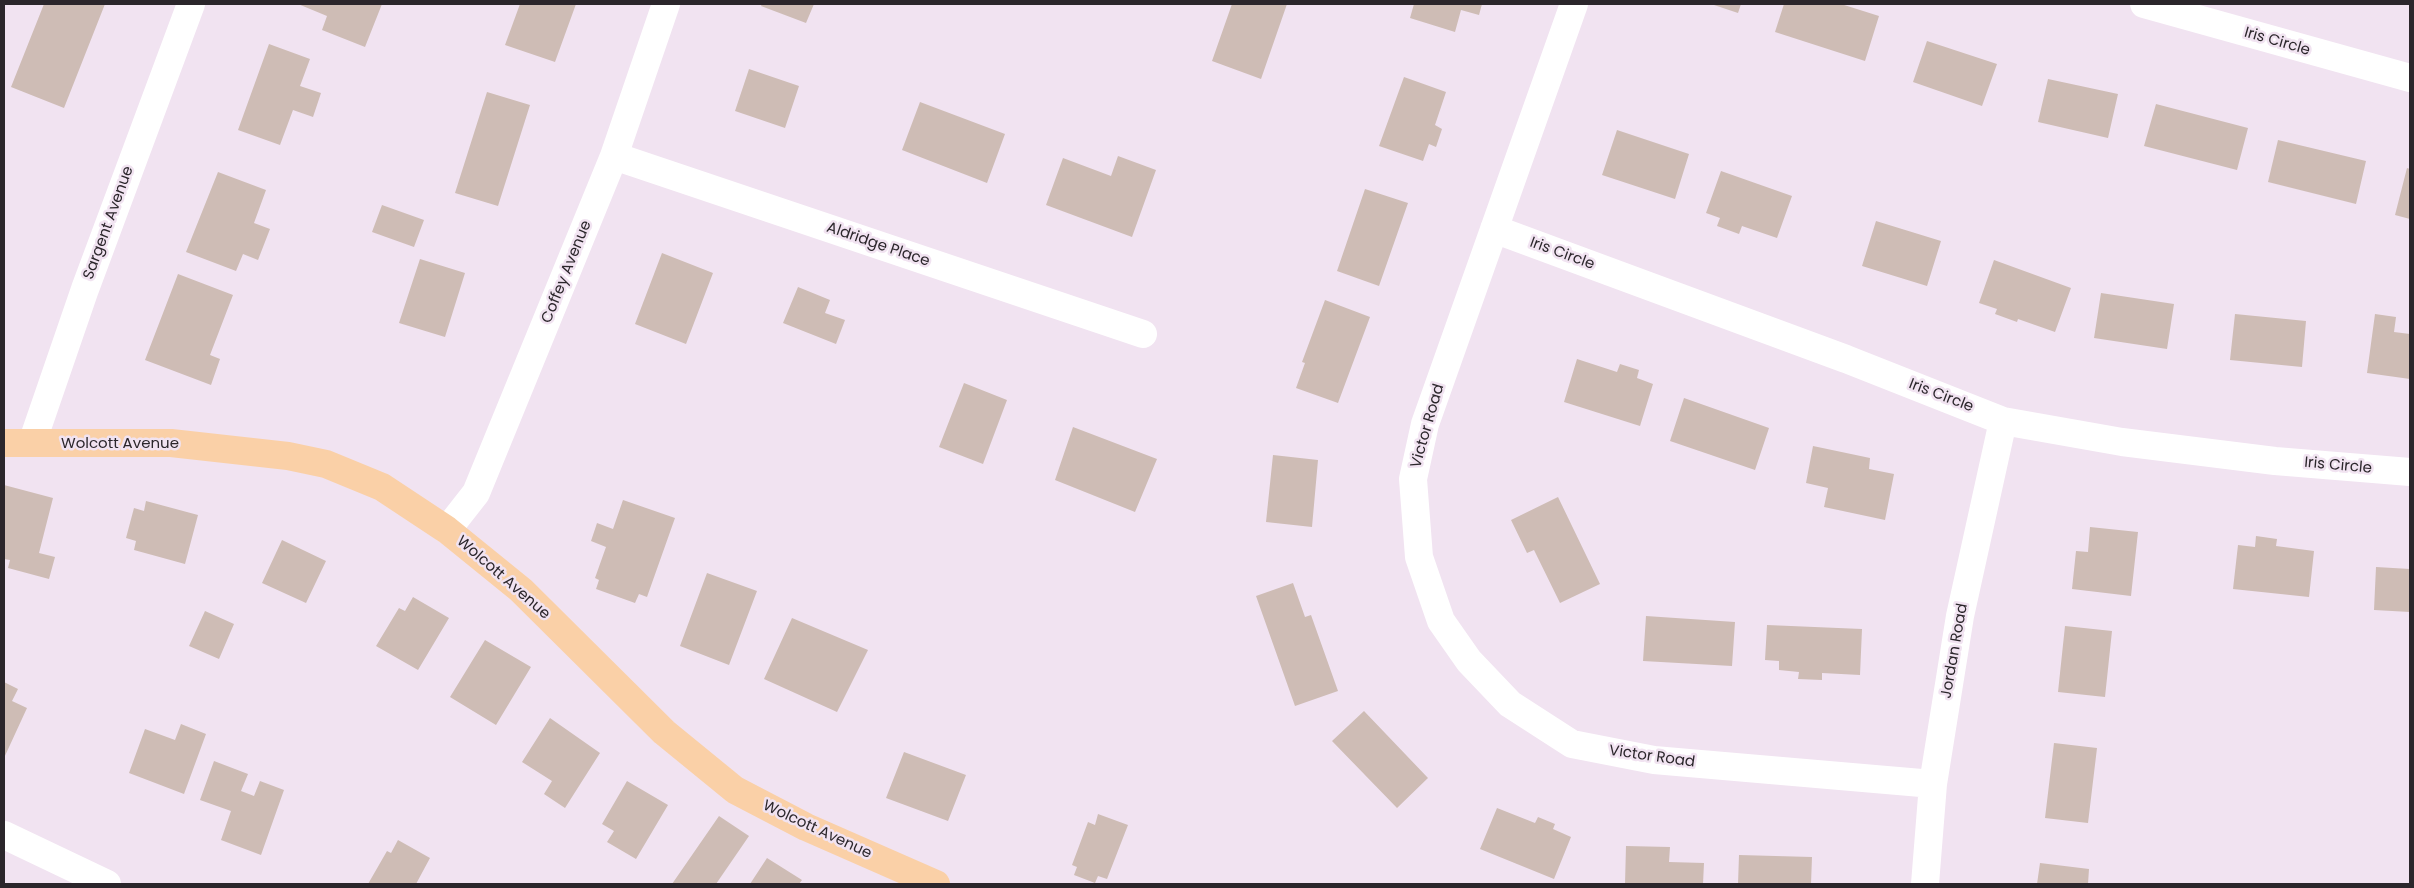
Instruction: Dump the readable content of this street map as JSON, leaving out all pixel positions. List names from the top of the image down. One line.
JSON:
{"streets":{"main road":["Wolcott Avenue"],"street":["Iris Circle","Sargent Avenue","Aldridge Place","Coffey Avenue","Victor Road","Jordan Road"]},"crossings":[["Iris Circle","Victor Road"],["Iris Circle","Jordan Road"],["Sargent Avenue","Wolcott Avenue"],["Aldridge Place","Coffey Avenue"],["Coffey Avenue","Wolcott Avenue"],["Victor Road","Jordan Road"]]}
